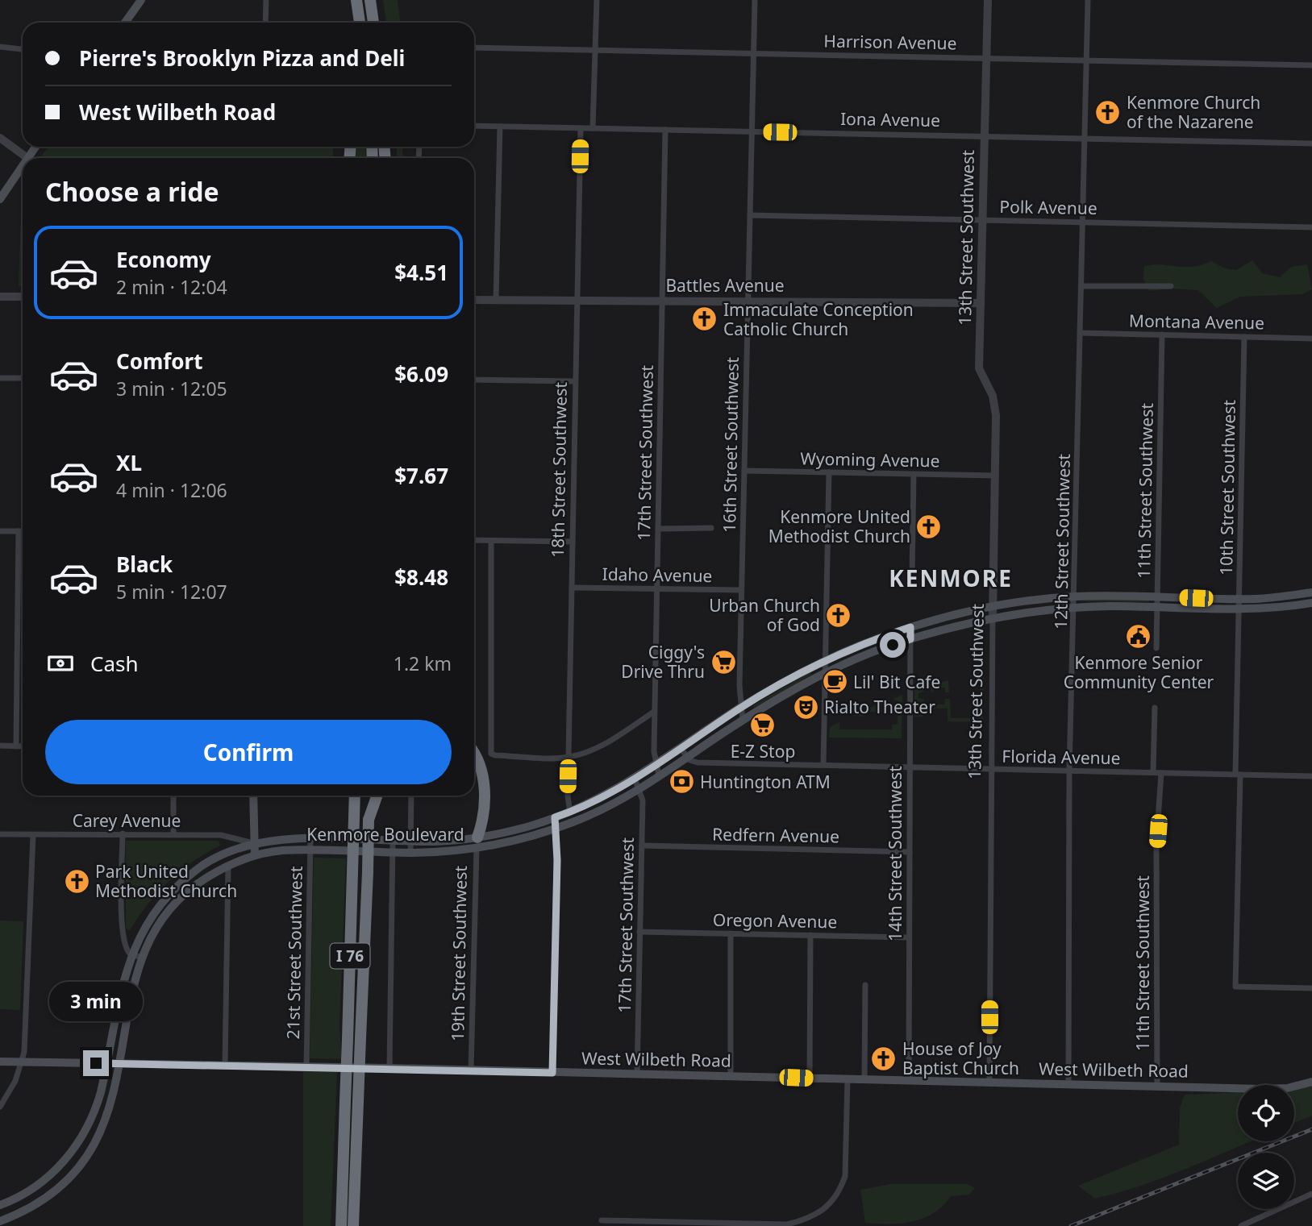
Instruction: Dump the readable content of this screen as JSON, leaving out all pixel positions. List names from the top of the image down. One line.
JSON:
{"streets":{"highway":["I 76"],"main road":["Kenmore Boulevard","West Wilbeth Road"],"street":["Harrison Avenue","Iona Avenue","Polk Avenue","13th Street Southwest","Battles Avenue","Montana Avenue","16th Street Southwest","17th Street Southwest","Wyoming Avenue","18th Street Southwest","10th Street Southwest","11th Street Southwest","12th Street Southwest","Idaho Avenue","Florida Avenue","Carey Avenue","Redfern Avenue","14th Street Southwest","Oregon Avenue","21st Street Southwest","19th Street Southwest"]},"crossings":[["Harrison Avenue","13th Street Southwest"],["Harrison Avenue","16th Street Southwest"],["Harrison Avenue","12th Street Southwest"],["Iona Avenue","13th Street Southwest"],["Iona Avenue","16th Street Southwest"],["Iona Avenue","17th Street Southwest"],["Iona Avenue","18th Street Southwest"],["Iona Avenue","12th Street Southwest"],["Polk Avenue","13th Street Southwest"],["Polk Avenue","16th Street Southwest"],["Polk Avenue","12th Street Southwest"],["13th Street Southwest","Battles Avenue"],["13th Street Southwest","Wyoming Avenue"],["13th Street Southwest","Florida Avenue"],["13th Street Southwest","Kenmore Boulevard"],["13th Street Southwest","West Wilbeth Road"],["Battles Avenue","16th Street Southwest"],["Battles Avenue","17th Street Southwest"],["Battles Avenue","18th Street Southwest"],["Montana Avenue","10th Street Southwest"],["Montana Avenue","11th Street Southwest"],["Montana Avenue","12th Street Southwest"],["16th Street Southwest","Wyoming Avenue"],["16th Street Southwest","Idaho Avenue"],["16th Street Southwest","Kenmore Boulevard"],["17th Street Southwest","Idaho Avenue"],["17th Street Southwest","Kenmore Boulevard"],["17th Street Southwest","Redfern Avenue"],["17th Street Southwest","Oregon Avenue"],["17th Street Southwest","West Wilbeth Road"],["18th Street Southwest","Idaho Avenue"],["18th Street Southwest","Kenmore Boulevard"],["10th Street Southwest","Florida Avenue"],["10th Street Southwest","Kenmore Boulevard"],["11th Street Southwest","Florida Avenue"],["11th Street Southwest","Kenmore Boulevard"],["11th Street Southwest","West Wilbeth Road"],["12th Street Southwest","Florida Avenue"],["12th Street Southwest","Kenmore Boulevard"],["12th Street Southwest","West Wilbeth Road"],["Florida Avenue","Kenmore Boulevard"],["Florida Avenue","14th Street Southwest"],["Carey Avenue","Kenmore Boulevard"],["Kenmore Boulevard","14th Street Southwest"],["Kenmore Boulevard","21st Street Southwest"],["Kenmore Boulevard","19th Street Southwest"],["Kenmore Boulevard","I 76"],["Kenmore Boulevard","West Wilbeth Road"],["Redfern Avenue","14th Street Southwest"],["14th Street Southwest","Oregon Avenue"],["14th Street Southwest","West Wilbeth Road"],["21st Street Southwest","West Wilbeth Road"],["19th Street Southwest","West Wilbeth Road"]],"districts":["KENMORE"],"places":{"church":["Kenmore Church of the Nazarene","Immaculate Conception Catholic Church","Kenmore United Methodist Church","Urban Church of God","Park United Methodist Church","House of Joy Baptist Church"],"public building":["Kenmore Senior Community Center"],"supermarket":["Ciggy's Drive Thru","E-Z Stop"],"cafe":["Lil' Bit Cafe"],"theatre":["Rialto Theater"],"bank":["Huntington ATM"]},"page":{"banner":["Pierre's Brooklyn Pizza and Deli","West Wilbeth Road"],"heading":"Choose a ride","list":[{"name":"Economy","note":"2 min · 12:04","value":"$4.51"},{"name":"Comfort","note":"3 min · 12:05","value":"$6.09"},{"name":"XL","note":"4 min · 12:06","value":"$7.67"},{"name":"Black","note":"5 min · 12:07","value":"$8.48"}],"pay":["Cash","1.2 km"],"buttons":"Confirm","bubble":"3 min"}}
